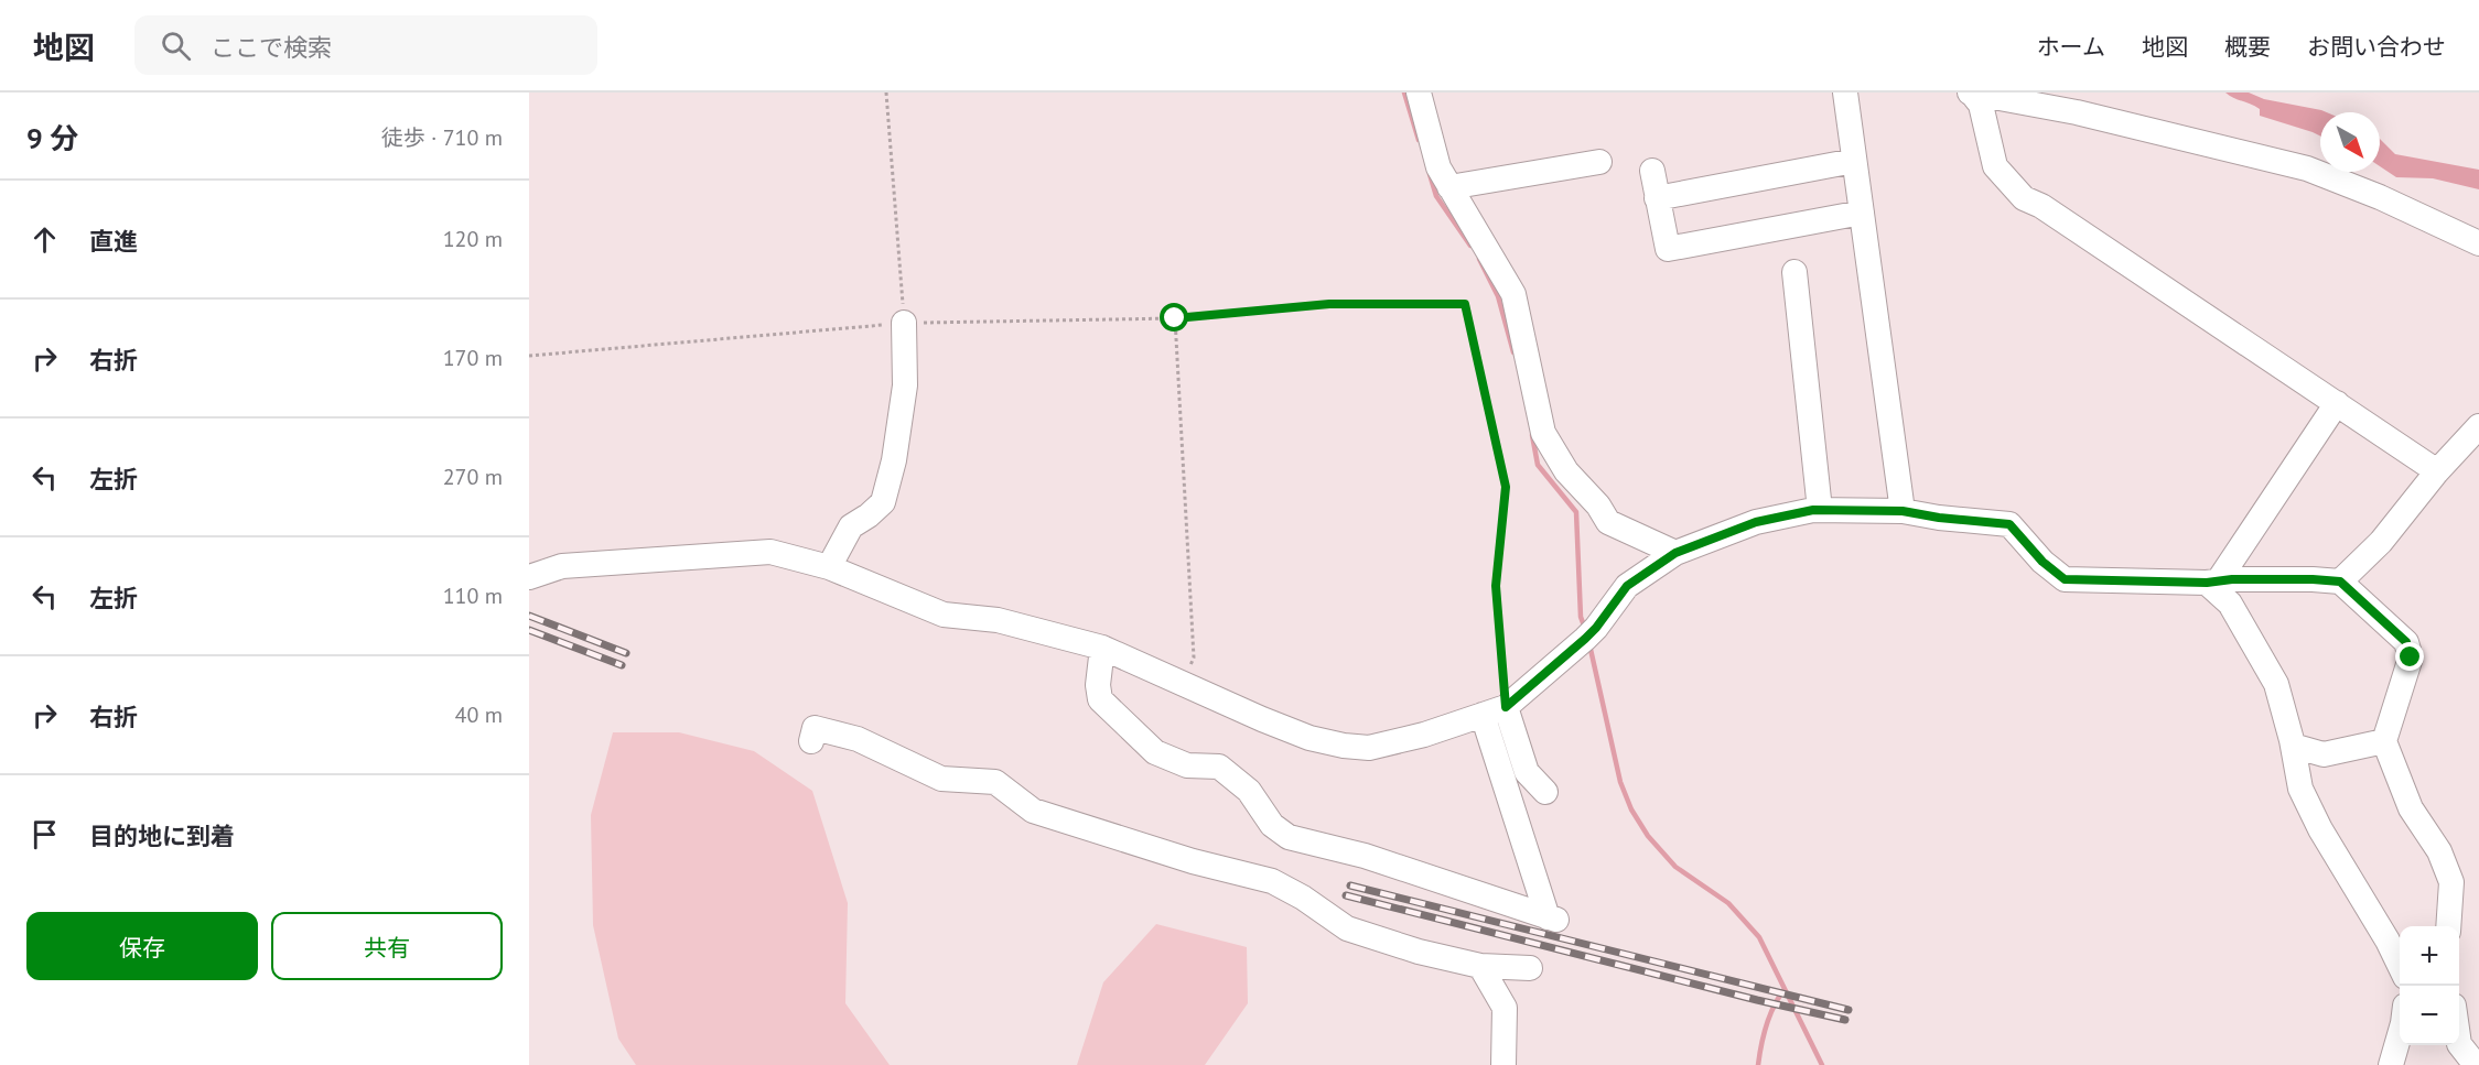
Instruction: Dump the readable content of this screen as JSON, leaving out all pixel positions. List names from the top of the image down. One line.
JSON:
{"north":"bottom right","page":{"header":"地図","search":"ここで検索","nav":["ホーム","地図","概要","お問い合わせ"],"heading":["9 分","徒歩 · 710 m"],"list":[["直進","120 m"],["右折","170 m"],["左折","270 m"],["左折","110 m"],["右折","40 m"],"目的地に到着"],"buttons":["保存","共有"],"map_buttons":["+","−"]}}
